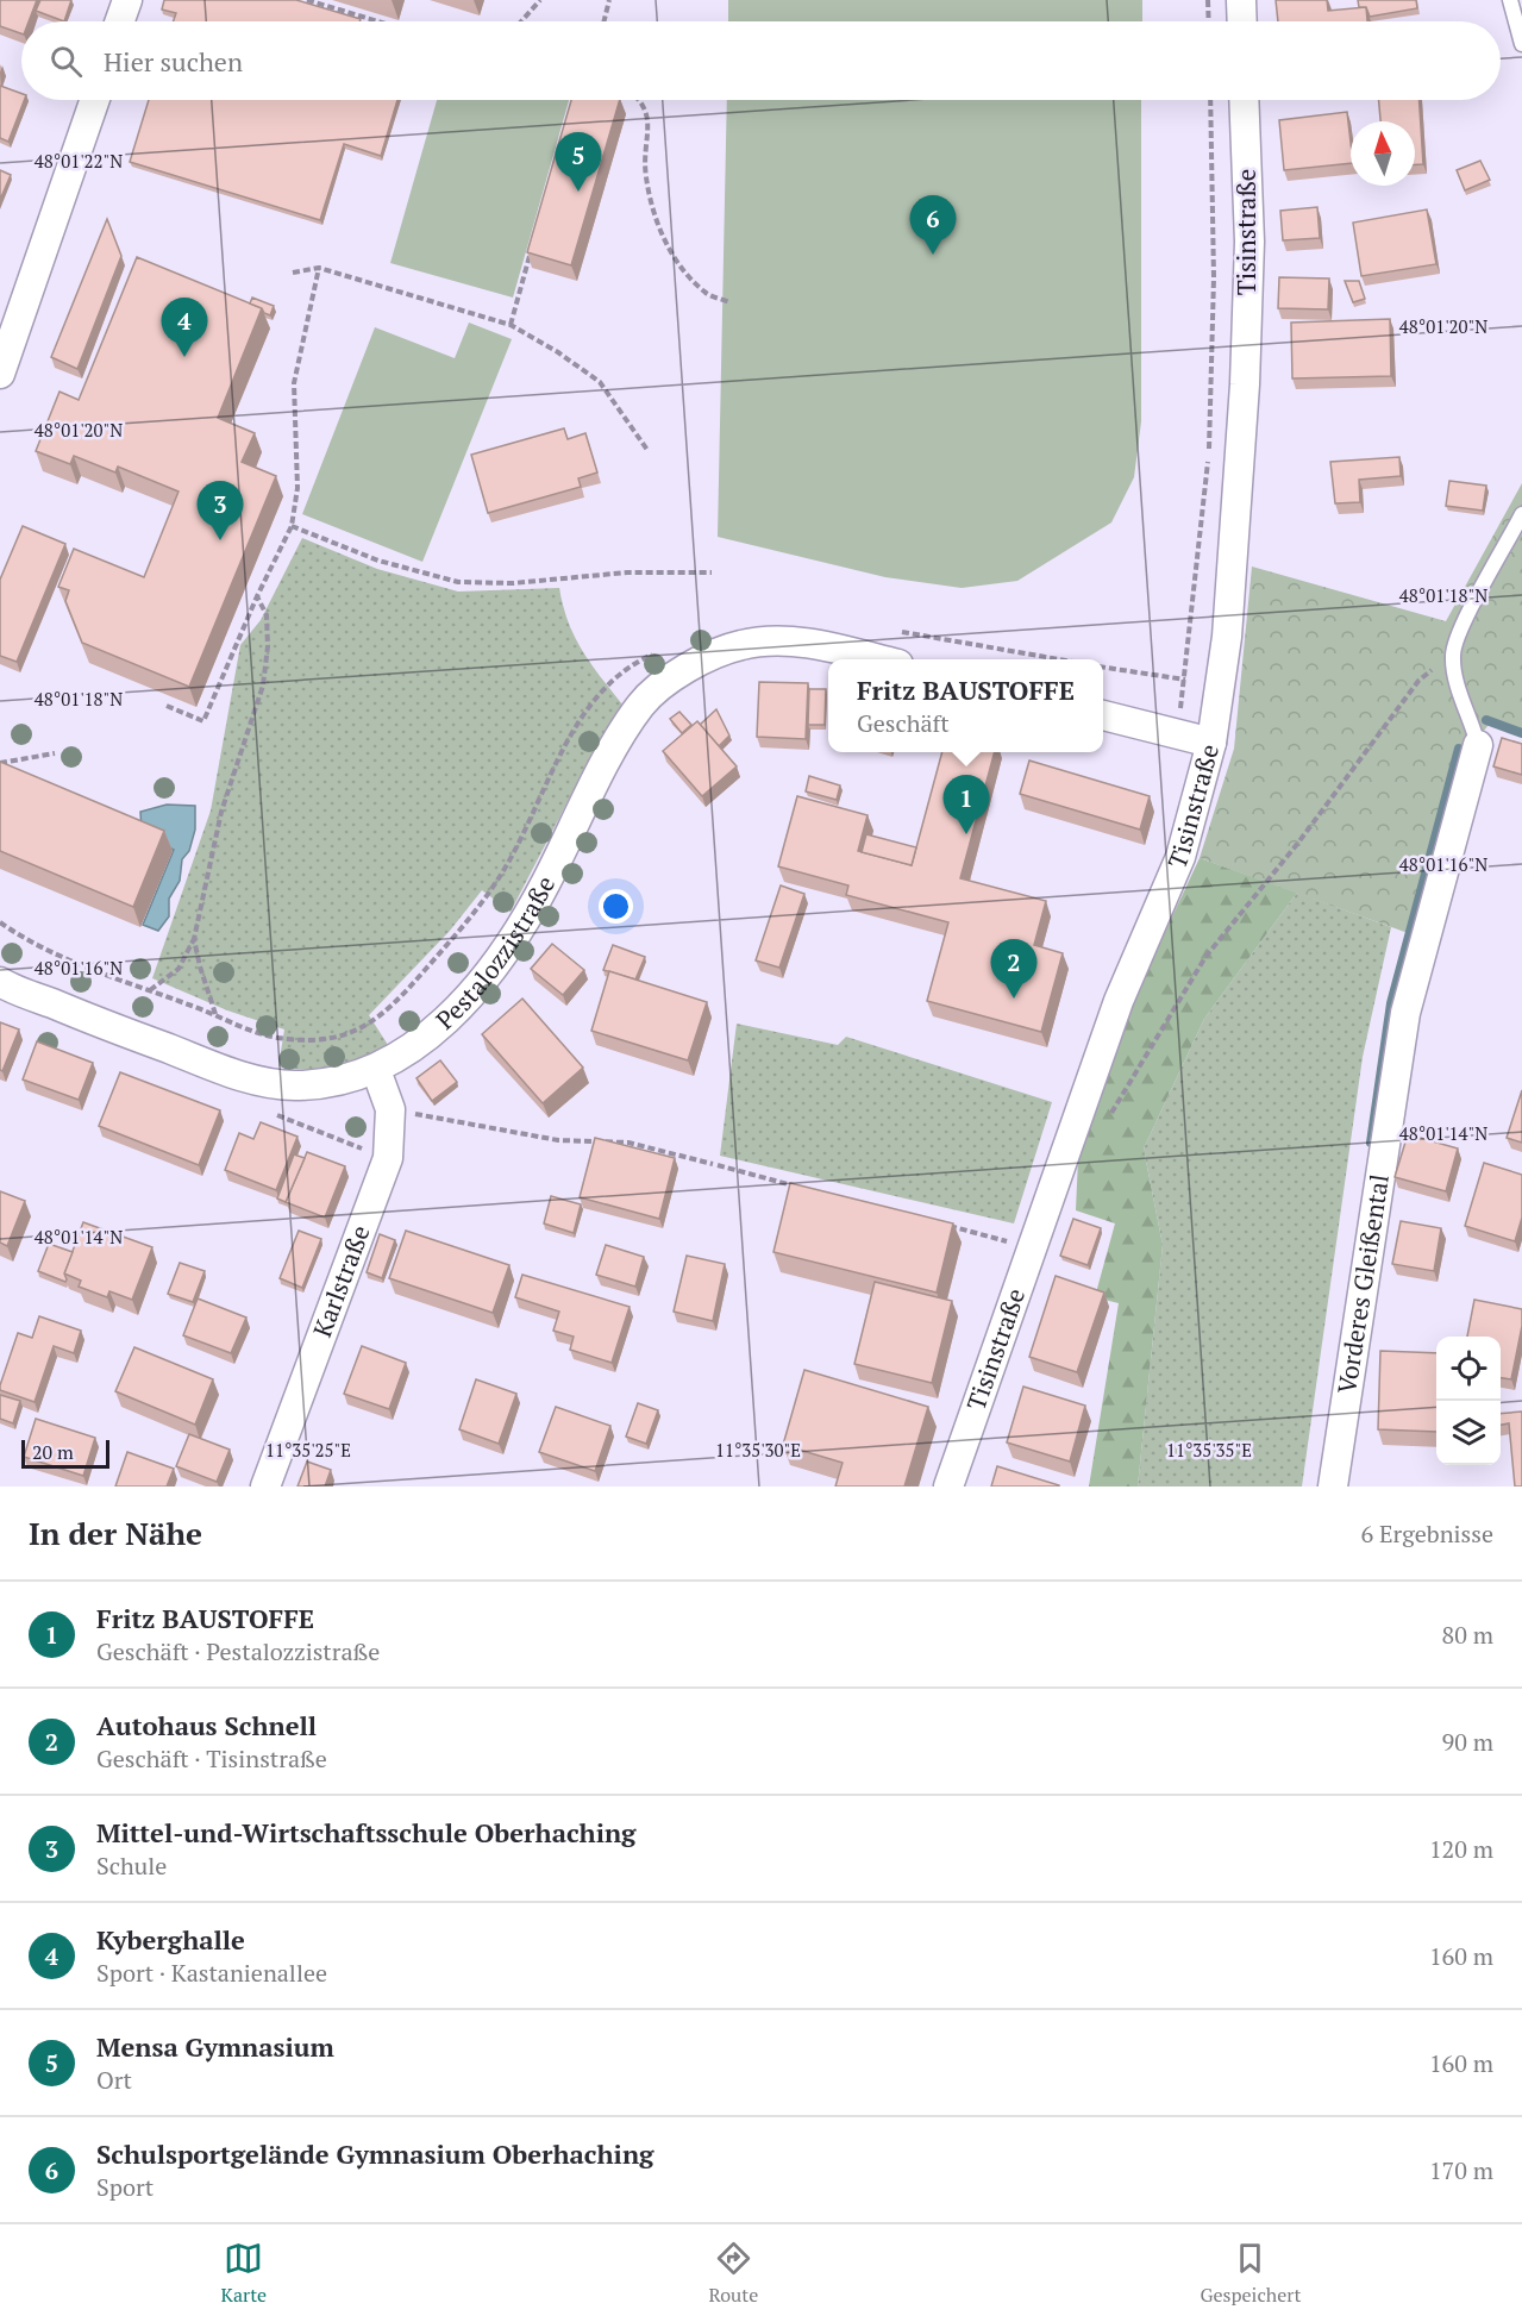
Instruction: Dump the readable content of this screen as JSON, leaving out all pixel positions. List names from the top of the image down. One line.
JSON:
{"streets":{"street":["Tisinstraße","Pestalozzistraße","Karlstraße","Vorderes Gleißental"]},"crossings":[["Pestalozzistraße","Karlstraße"]],"scale_bar":"20 m","north":"top","page":{"search":"Hier suchen","pins":["5","6","4","3","1","2"],"popup":["Fritz BAUSTOFFE","Geschäft"],"scale":"20 m","heading":["In der Nähe","6 Ergebnisse"],"list":[{"mark":"1","name":"Fritz BAUSTOFFE","note":"Geschäft · Pestalozzistraße","value":"80 m"},{"mark":"2","name":"Autohaus Schnell","note":"Geschäft · Tisinstraße","value":"90 m"},{"mark":"3","name":"Mittel-und-Wirtschaftsschule Oberhaching","note":"Schule","value":"120 m"},{"mark":"4","name":"Kyberghalle","note":"Sport · Kastanienallee","value":"160 m"},{"mark":"5","name":"Mensa Gymnasium","note":"Ort","value":"160 m"},{"mark":"6","name":"Schulsportgelände Gymnasium Oberhaching","note":"Sport","value":"170 m"}],"nav":["Karte","Route","Gespeichert"]},"coordinates":["48°01'22\"N","48°01'20\"N","48°01'18\"N","48°01'16\"N","48°01'14\"N","11°35'25\"E","11°35'30\"E","11°35'35\"E"]}
